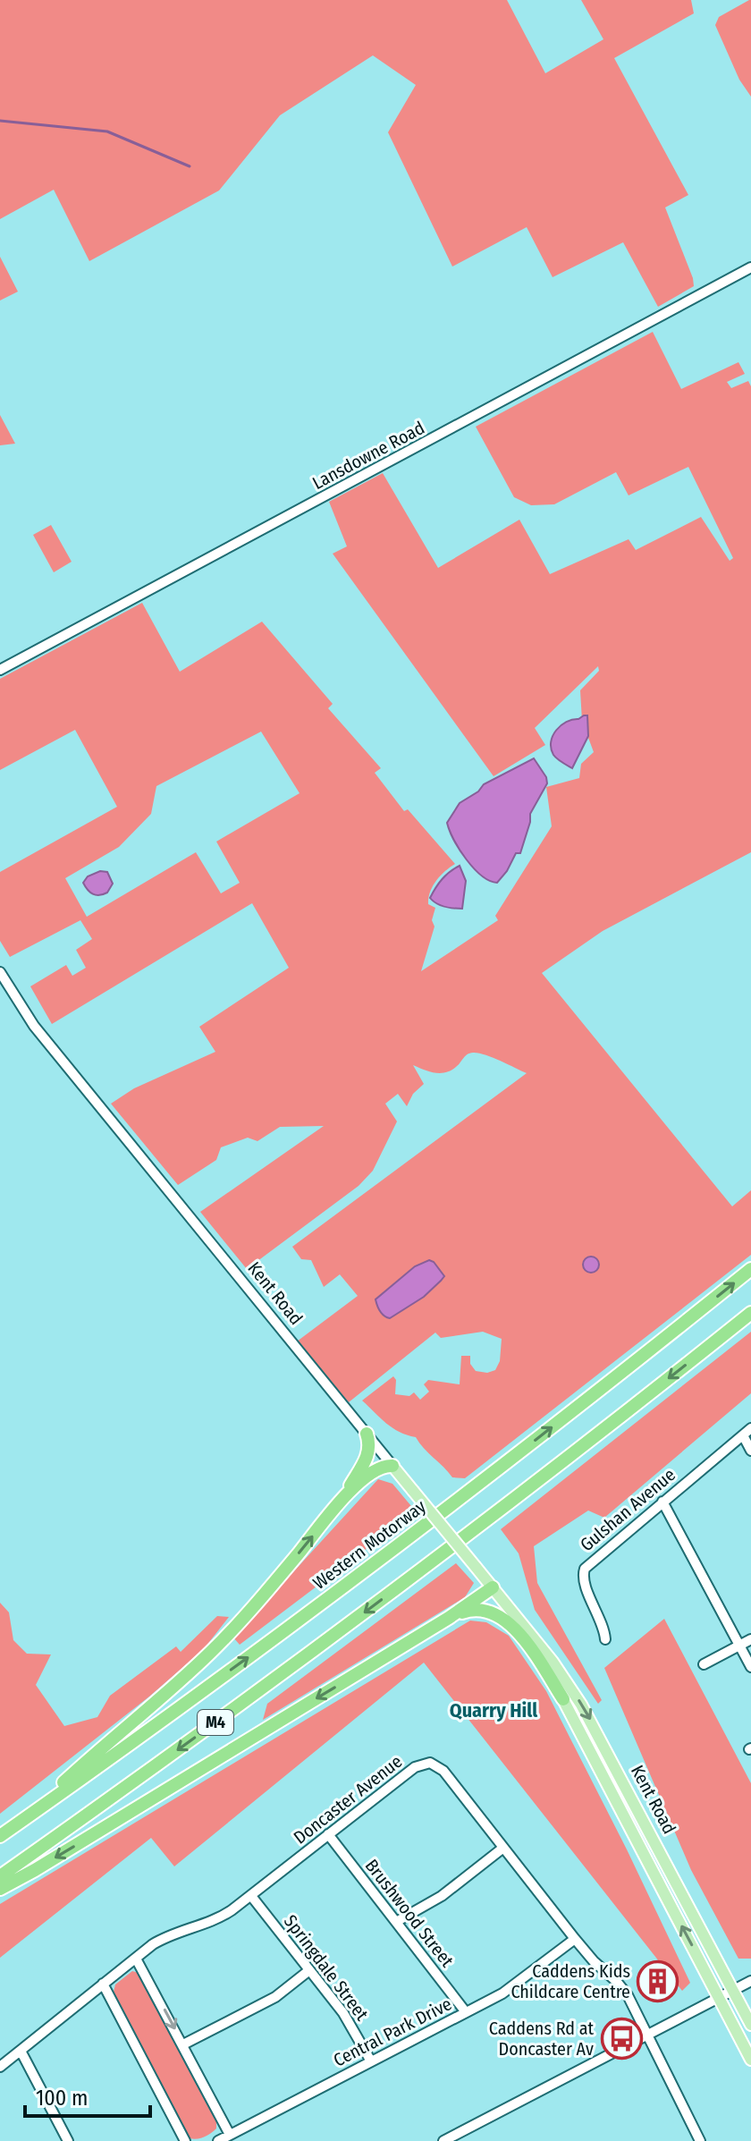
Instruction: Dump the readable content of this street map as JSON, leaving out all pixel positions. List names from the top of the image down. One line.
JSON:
{"streets":{"highway":["Western Motorway","M4"],"main road":["Kent Road"],"street":["Lansdowne Road","Gulshan Avenue","Doncaster Avenue","Brushwood Street","Springdale Street","Central Park Drive"]},"crossings":[["Doncaster Avenue","Brushwood Street"],["Doncaster Avenue","Springdale Street"],["Doncaster Avenue","Central Park Drive"],["Brushwood Street","Central Park Drive"],["Springdale Street","Central Park Drive"]],"districts":["Quarry Hill"],"places":{"building":["Caddens Kids Childcare Centre"],"bus stop":["Caddens Rd at Doncaster Av"]},"scale_bar":"100 m"}
